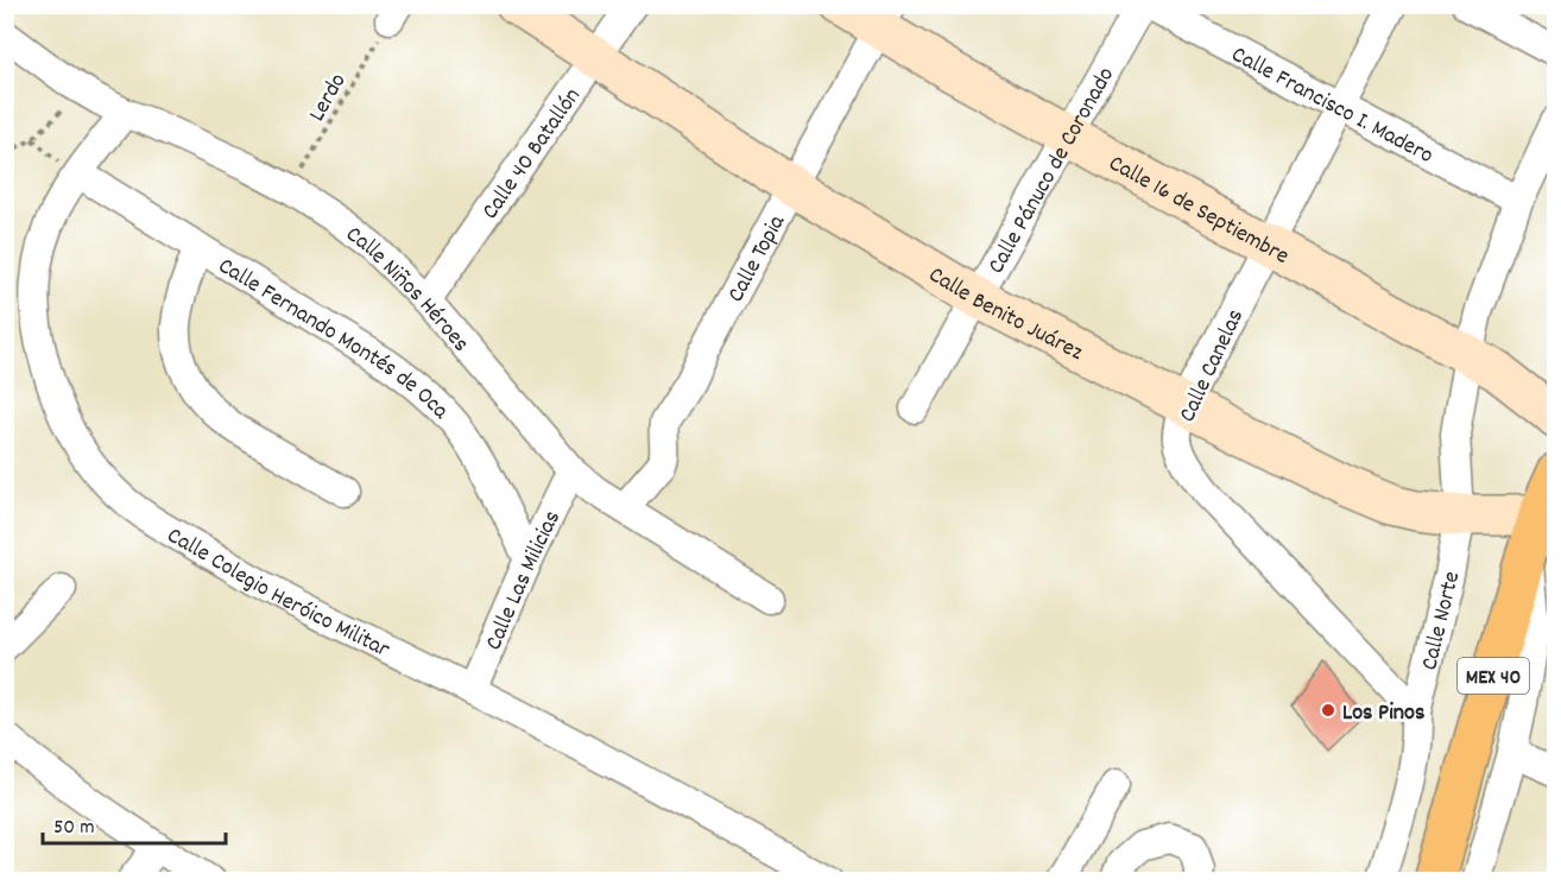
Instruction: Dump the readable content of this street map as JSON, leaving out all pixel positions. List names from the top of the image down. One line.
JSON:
{"streets":{"main road":["MEX 40"],"street":["Calle Francisco I. Madero","Calle 40 Batallón","Calle Pánuco de Coronado","Calle 16 de Septiembre","Calle Topia","Calle Niños Héroes","Calle Benito Juárez","Calle Fernando Montés de Oca","Calle Canelas","Calle Las Milicias","Calle Colegio Heróico Militar","Calle Norte"],"path":["Lerdo"]},"crossings":[["Lerdo","Calle Niños Héroes"],["Calle Francisco I. Madero","Calle Canelas"],["Calle 40 Batallón","Calle Niños Héroes"],["Calle 40 Batallón","Calle Benito Juárez"],["Calle Pánuco de Coronado","Calle 16 de Septiembre"],["Calle Pánuco de Coronado","Calle Benito Juárez"],["Calle 16 de Septiembre","Calle Topia"],["Calle 16 de Septiembre","Calle Canelas"],["Calle 16 de Septiembre","Calle Norte"],["Calle Topia","Calle Niños Héroes"],["Calle Topia","Calle Benito Juárez"],["Calle Niños Héroes","Calle Las Milicias"],["Calle Niños Héroes","Calle Colegio Heróico Militar"],["Calle Benito Juárez","Calle Canelas"],["Calle Benito Juárez","Calle Norte"],["Calle Benito Juárez","MEX 40"],["Calle Fernando Montés de Oca","Calle Las Milicias"],["Calle Fernando Montés de Oca","Calle Colegio Heróico Militar"],["Calle Canelas","Calle Norte"],["Calle Las Milicias","Calle Colegio Heróico Militar"]],"places":["Los Pinos"],"scale_bar":"50 m"}
